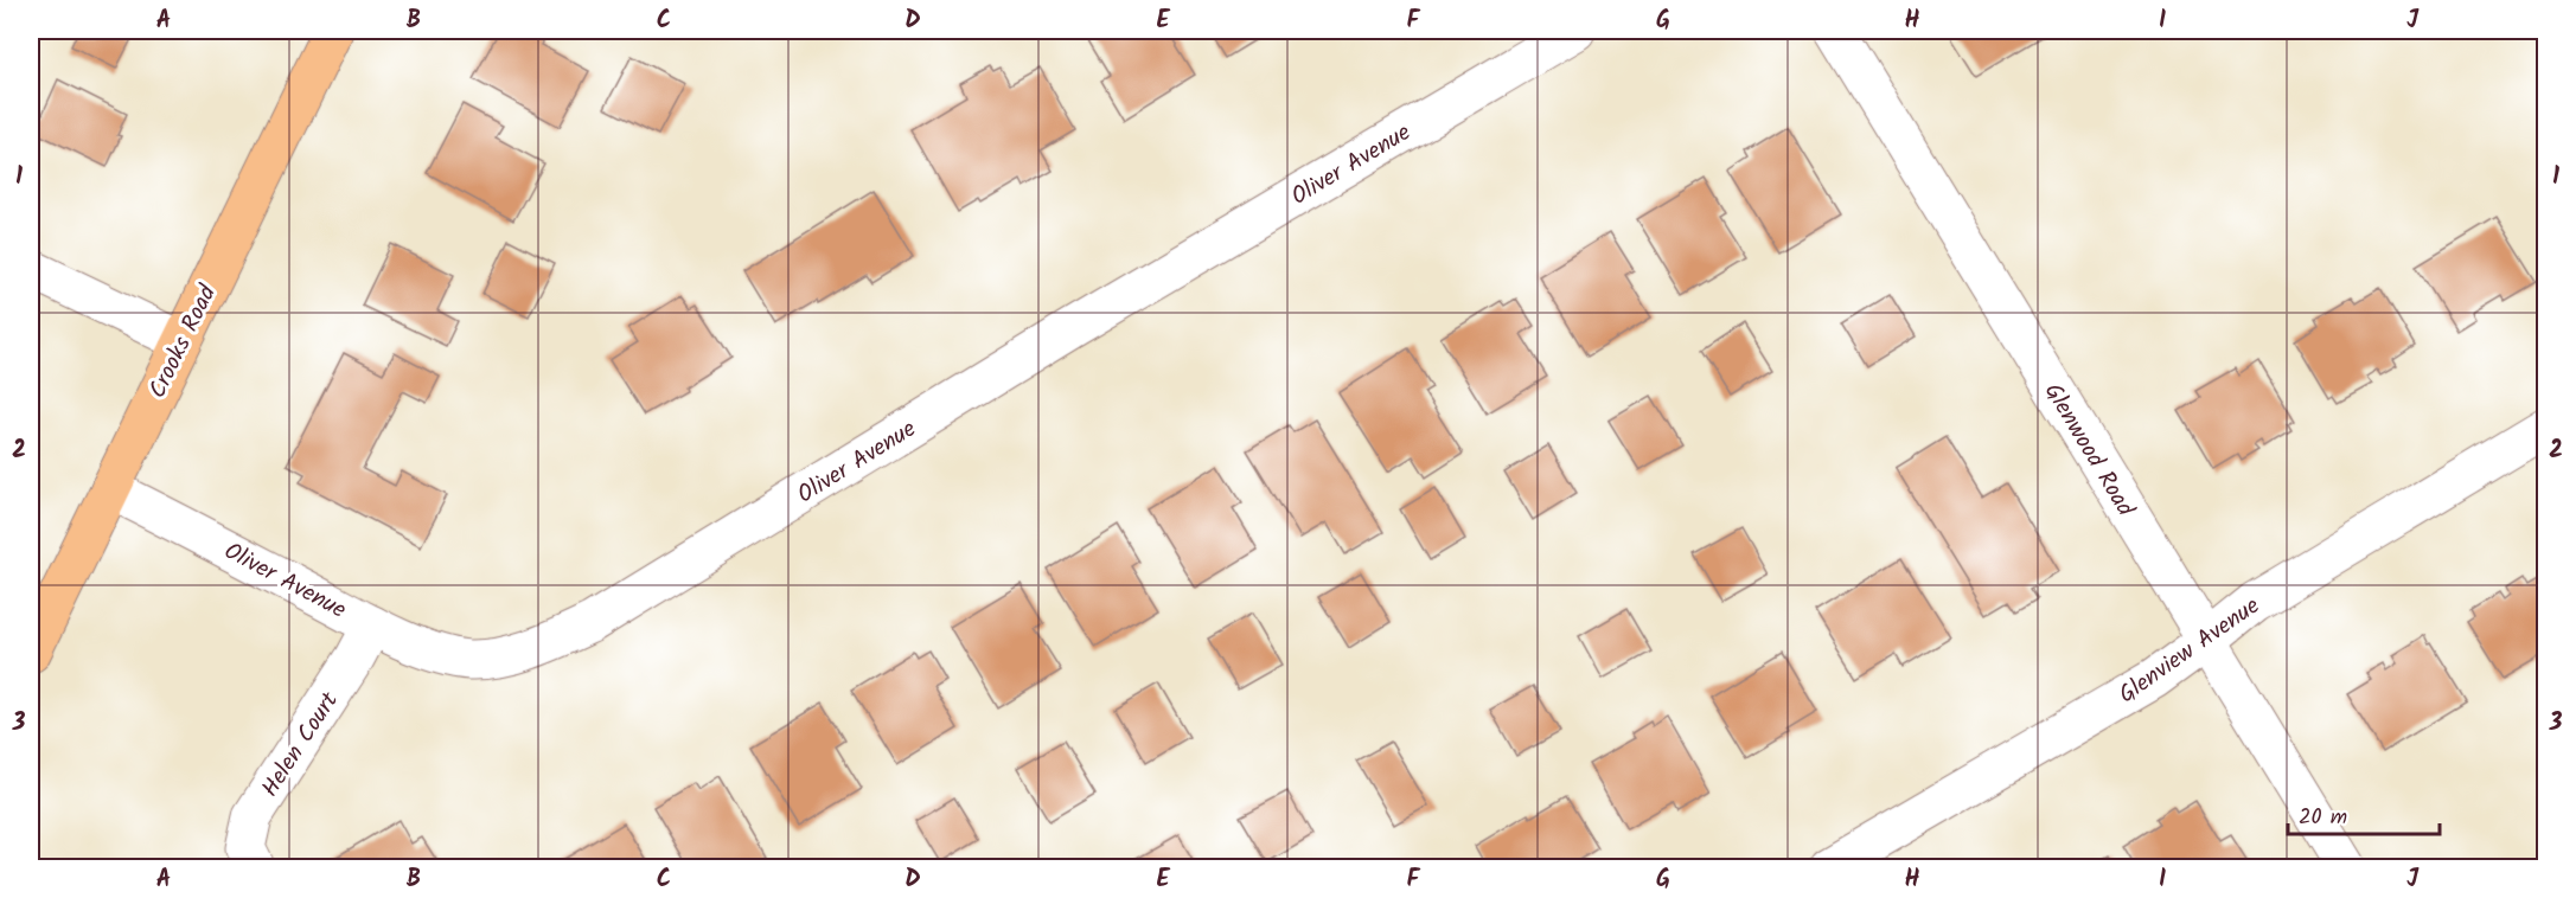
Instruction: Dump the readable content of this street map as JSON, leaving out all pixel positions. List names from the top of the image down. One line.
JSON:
{"streets":{"main road":["Crooks Road"],"street":["Oliver Avenue","Glenwood Road","Glenview Avenue","Helen Court"]},"crossings":[["Oliver Avenue","Crooks Road"],["Oliver Avenue","Helen Court"],["Glenwood Road","Glenview Avenue"]],"scale_bar":"20 m","grid":{"columns":["A","B","C","D","E","F","G","H","I","J"],"rows":["1","2","3"]}}
